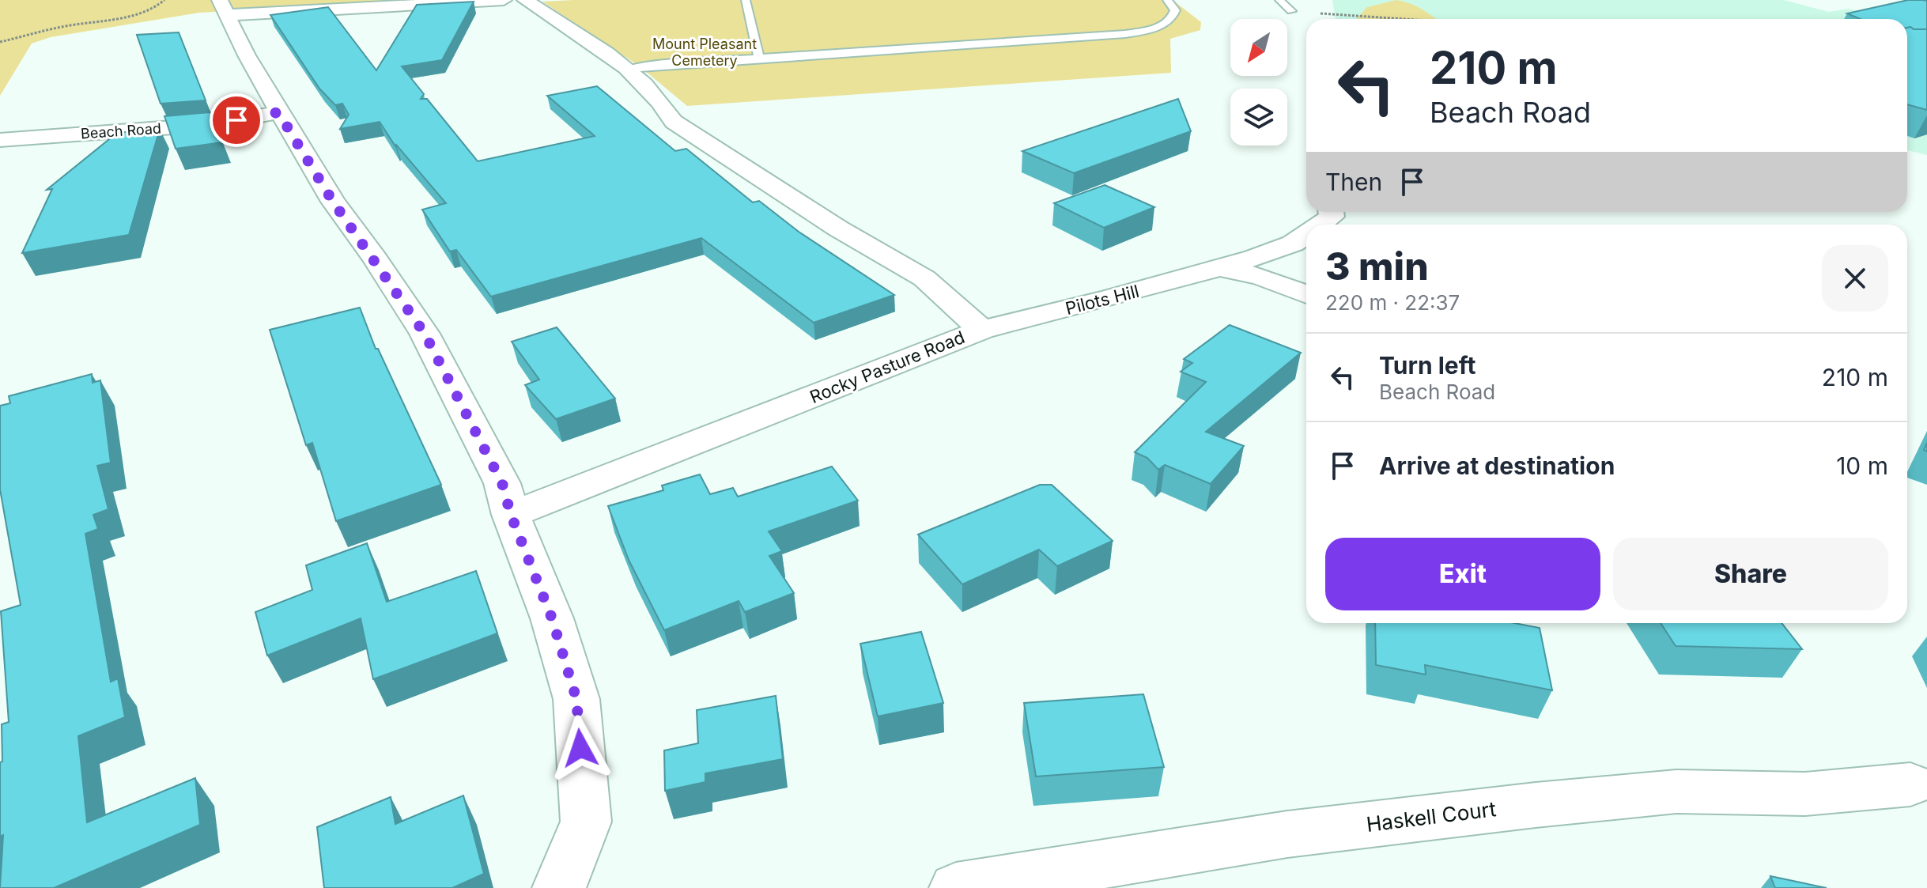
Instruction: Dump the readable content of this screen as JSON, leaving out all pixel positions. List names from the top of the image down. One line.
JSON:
{"streets":{"street":["Beach Road","Pilots Hill","Rocky Pasture Road","Haskell Court"]},"crossings":[["Pilots Hill","Rocky Pasture Road"]],"parks":["Mount Pleasant Cemetery"],"north":"bottom left","page":{"turn":["210 m","Beach Road"],"then":"Then","heading":["3 min","220 m · 22:37"],"list":[{"name":"Turn left","note":"Beach Road","value":"210 m"},{"name":"Arrive at destination","value":"10 m"}],"buttons":["Exit","Share"]}}
